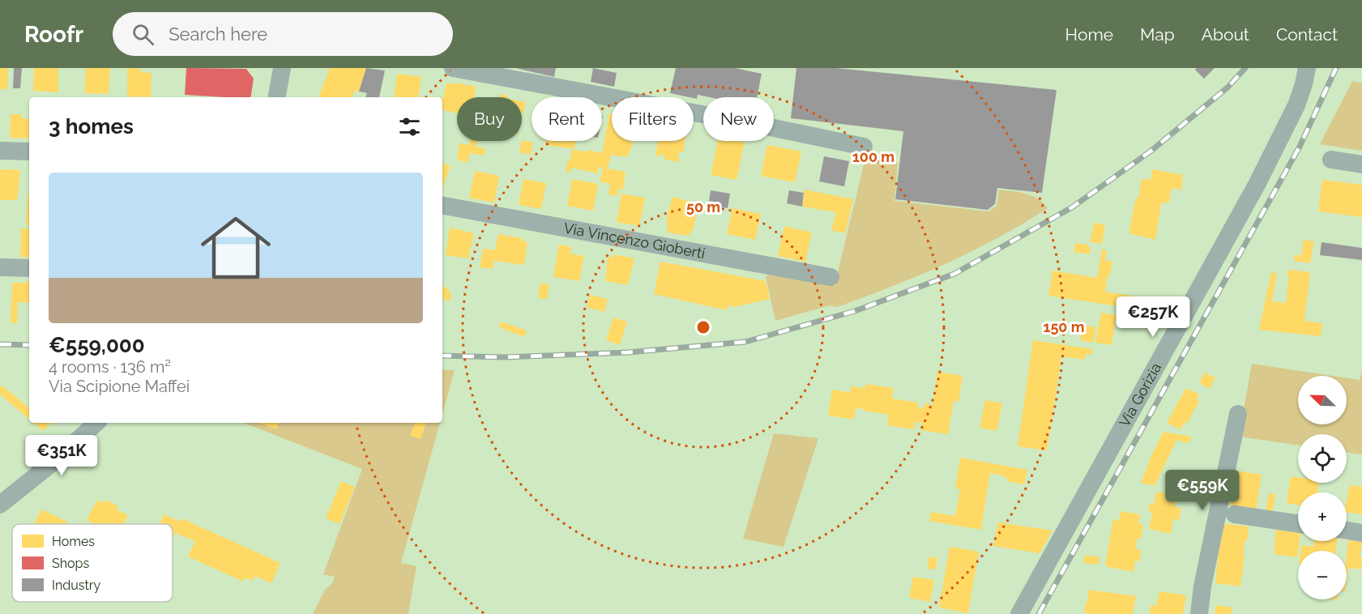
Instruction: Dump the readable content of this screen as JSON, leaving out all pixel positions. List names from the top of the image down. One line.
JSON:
{"streets":{"street":["Via Vincenzo Gioberti","Via Gorizia"]},"legend":["Homes","Shops","Industry"],"north":"top left","page":{"header":"Roofr","search":"Search here","nav":["Home","Map","About","Contact"],"chip":["Buy","Rent","Filters","New"],"heading":"3 homes","list":[{"name":"€559,000","note":"4 rooms · 136 m² · Via Scipione Maffei"}],"price":["€257K","€351K","€559K"],"map_buttons":["+","−"]},"rings":["100 m","50 m","150 m"]}
